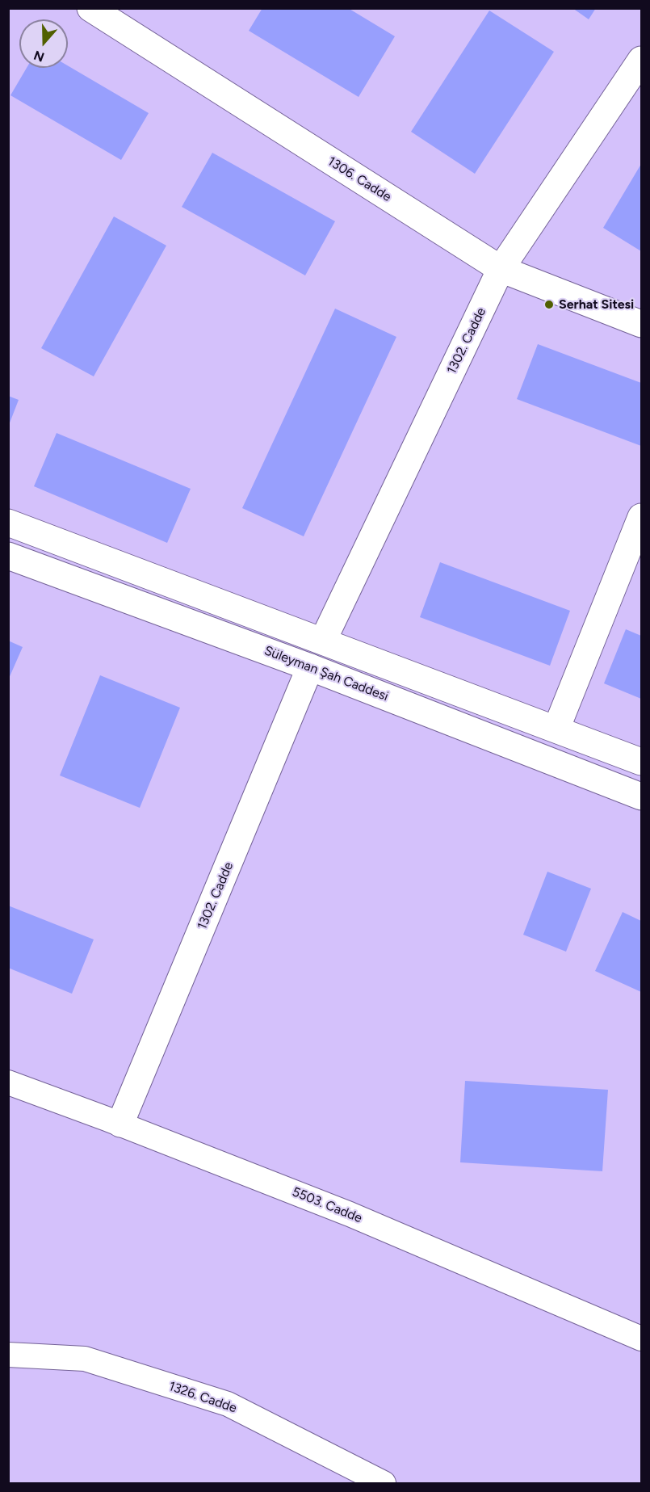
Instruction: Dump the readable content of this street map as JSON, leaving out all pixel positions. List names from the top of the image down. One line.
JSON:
{"streets":{"street":["1306. Cadde","1302. Cadde","Süleyman Şah Caddesi","5503. Cadde","1326. Cadde"]},"crossings":[["1306. Cadde","1302. Cadde"],["1302. Cadde","Süleyman Şah Caddesi"],["1302. Cadde","5503. Cadde"]],"places":["Serhat Sitesi"],"north":"bottom"}
